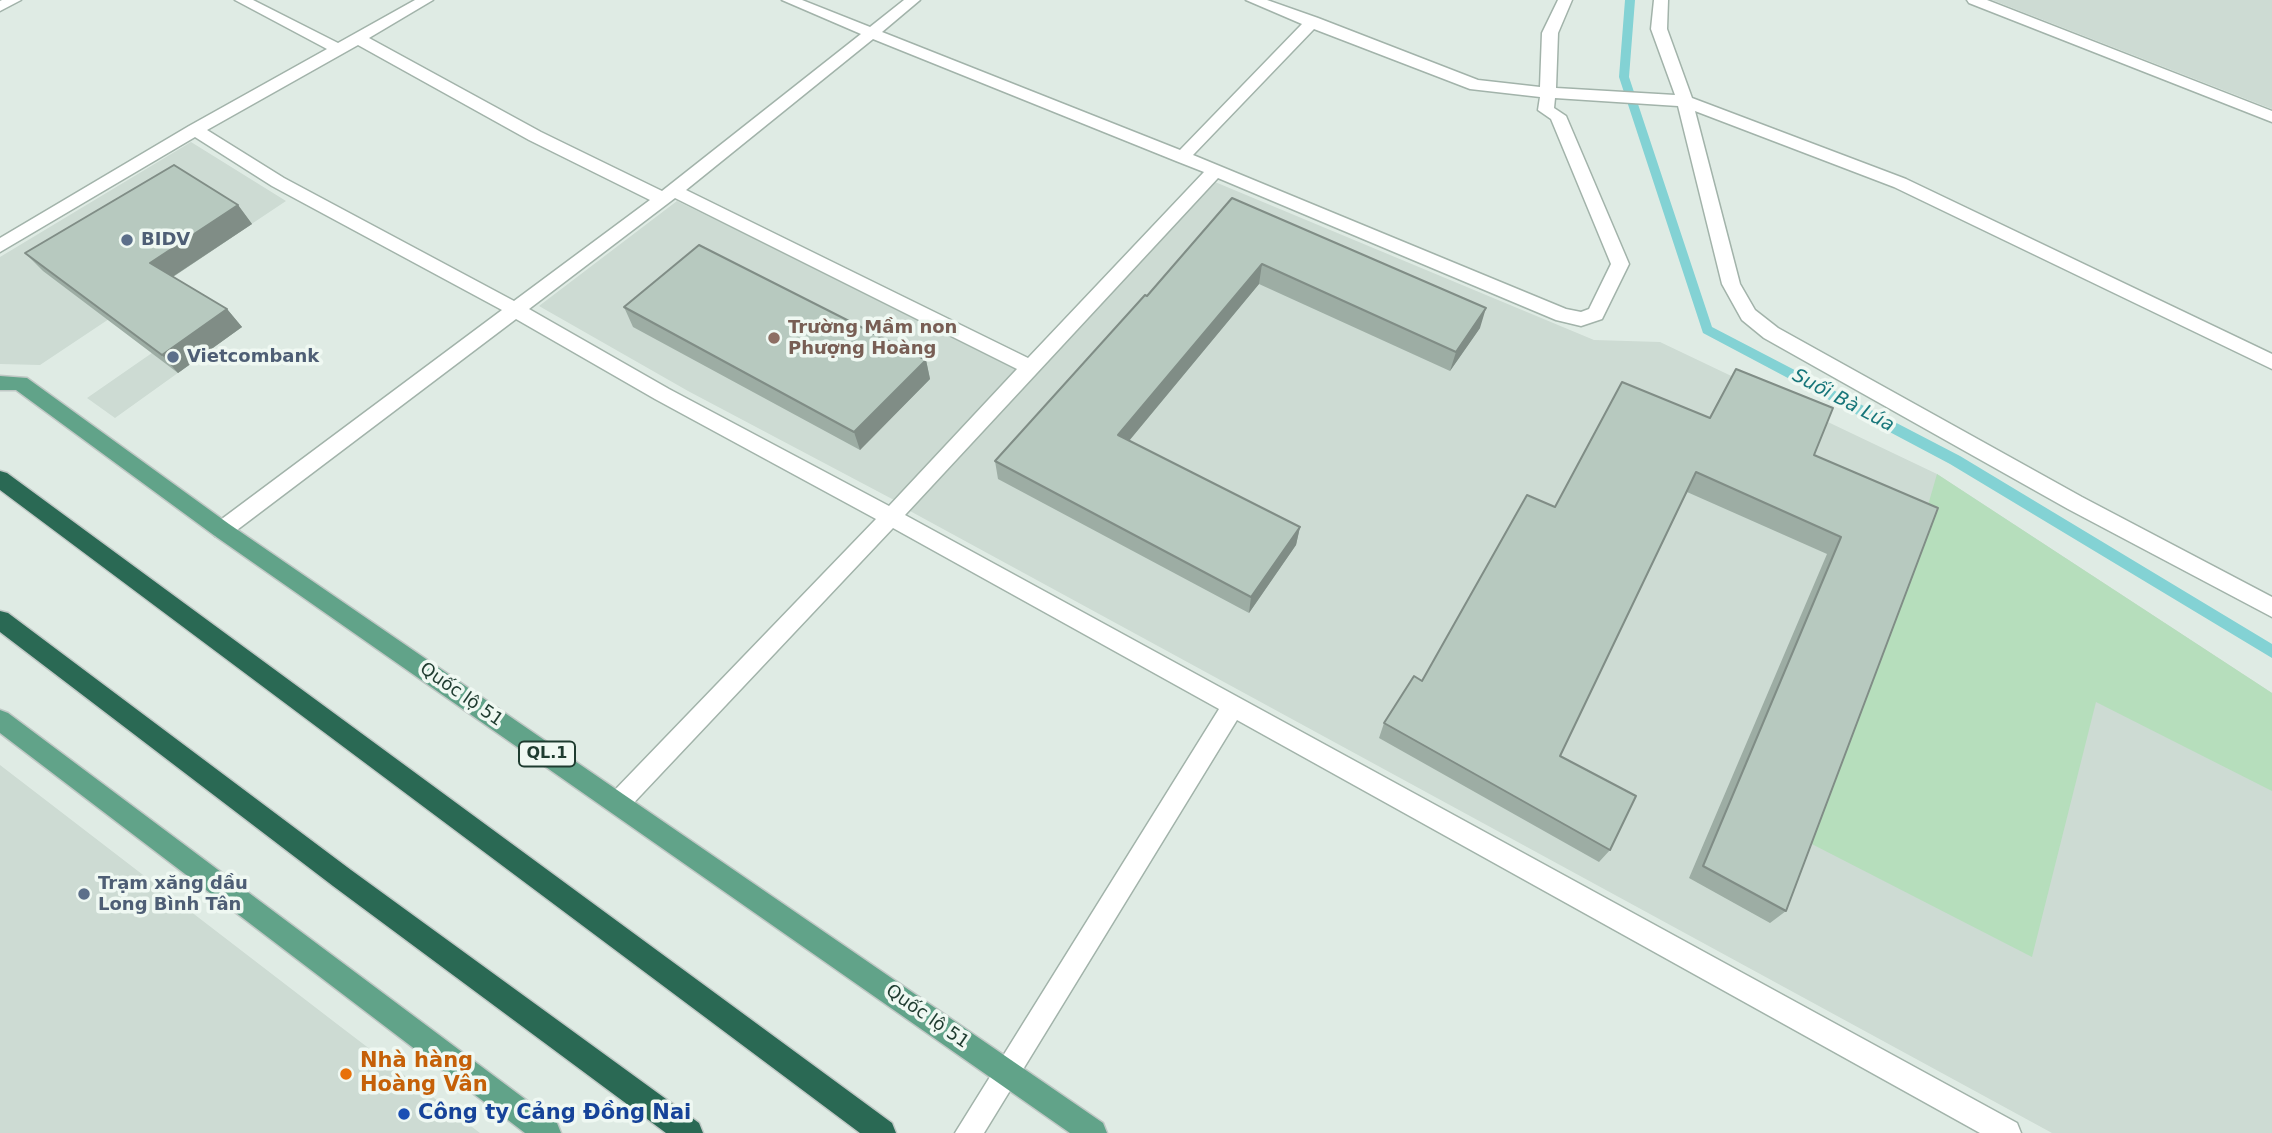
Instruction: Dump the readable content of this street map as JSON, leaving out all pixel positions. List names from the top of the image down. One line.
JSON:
{"streets":{"main road":["Quốc lộ 51","QL.1"]},"water":["Suối Bà Lúa"],"places":["BIDV","Trường Mầm non Phượng Hoàng","Vietcombank","Trạm xăng dầu Long Bình Tân","Nhà hàng Hoàng Vân","Công ty Cảng Đồng Nai"]}
